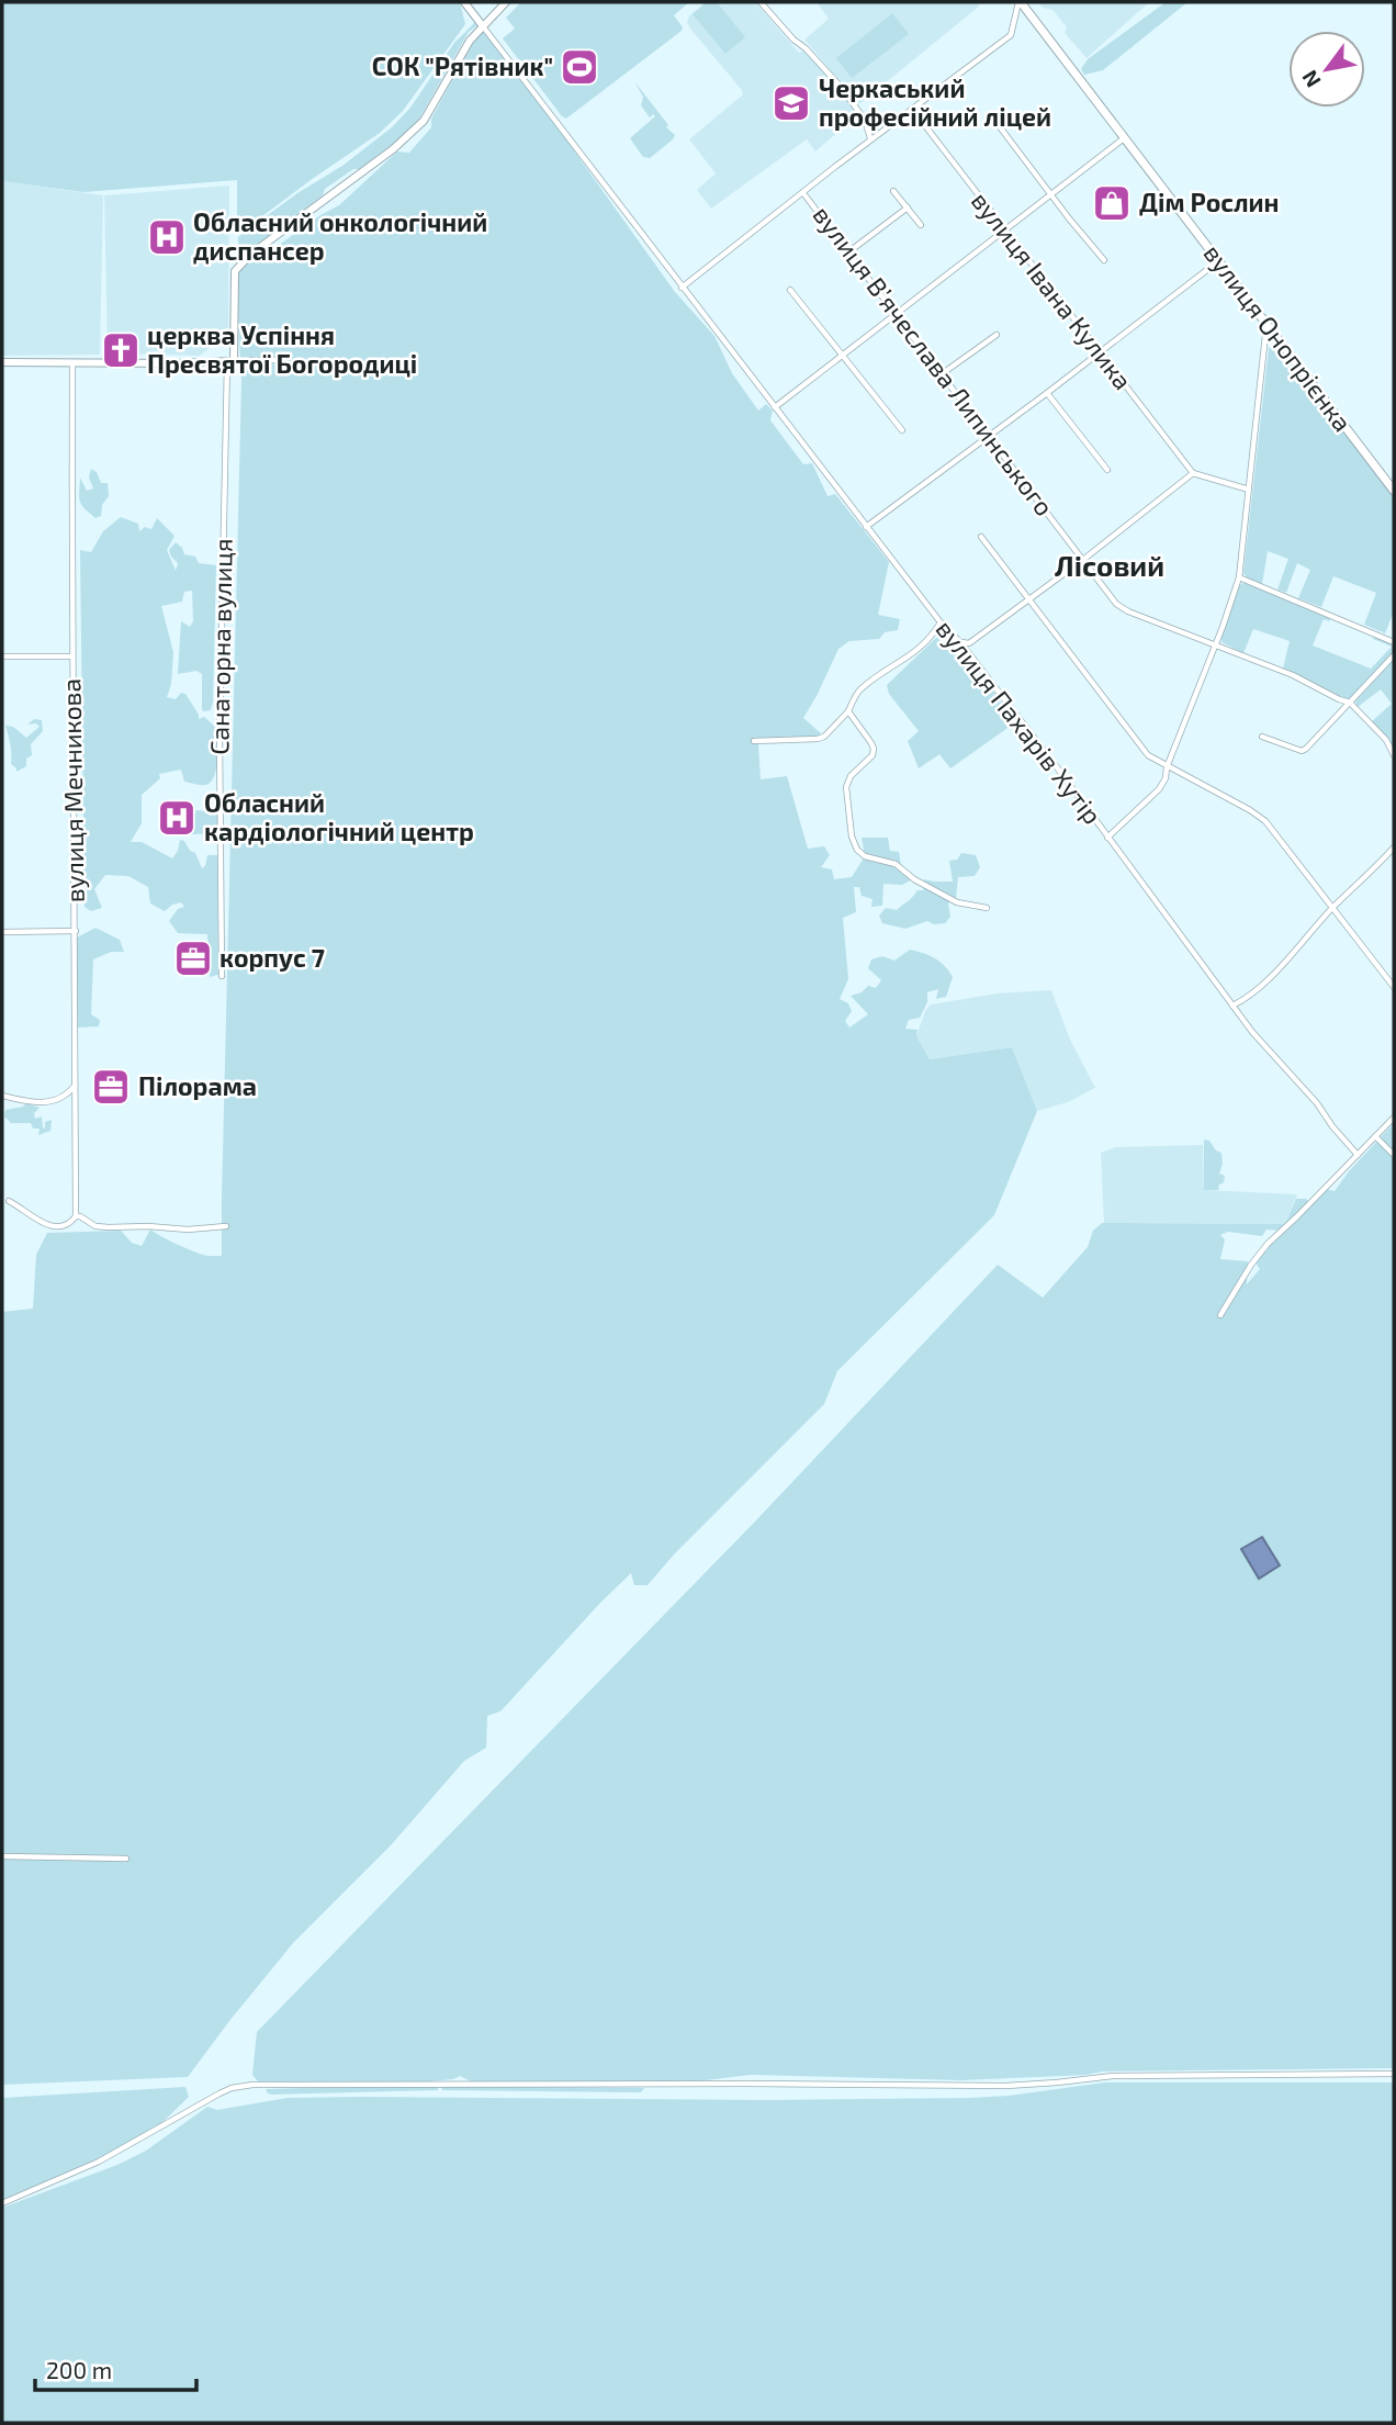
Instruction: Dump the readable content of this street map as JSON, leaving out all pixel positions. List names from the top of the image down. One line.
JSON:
{"streets":{"main road":["вулиця Онопрієнка"],"street":["вулиця Івана Кулика","вулиця Вʼячеслава Липинського","Санаторна вулиця","вулиця Пахарів Хутір","вулиця Мечникова"]},"crossings":[["Санаторна вулиця","вулиця Пахарів Хутір"]],"districts":["Лісовий"],"places":{"sports":["СОК \"Рятівник\""],"school or university":["Черкаський професійний ліцей"],"shop":["Дім Рослин"],"hospital":["Обласний онкологічний диспансер","Обласний кардіологічний центр"],"church":["церква Успіння Пресвятої Богородиці"],"office":["корпус 7","Пілорама"]},"scale_bar":"200 m","north":"bottom left"}
